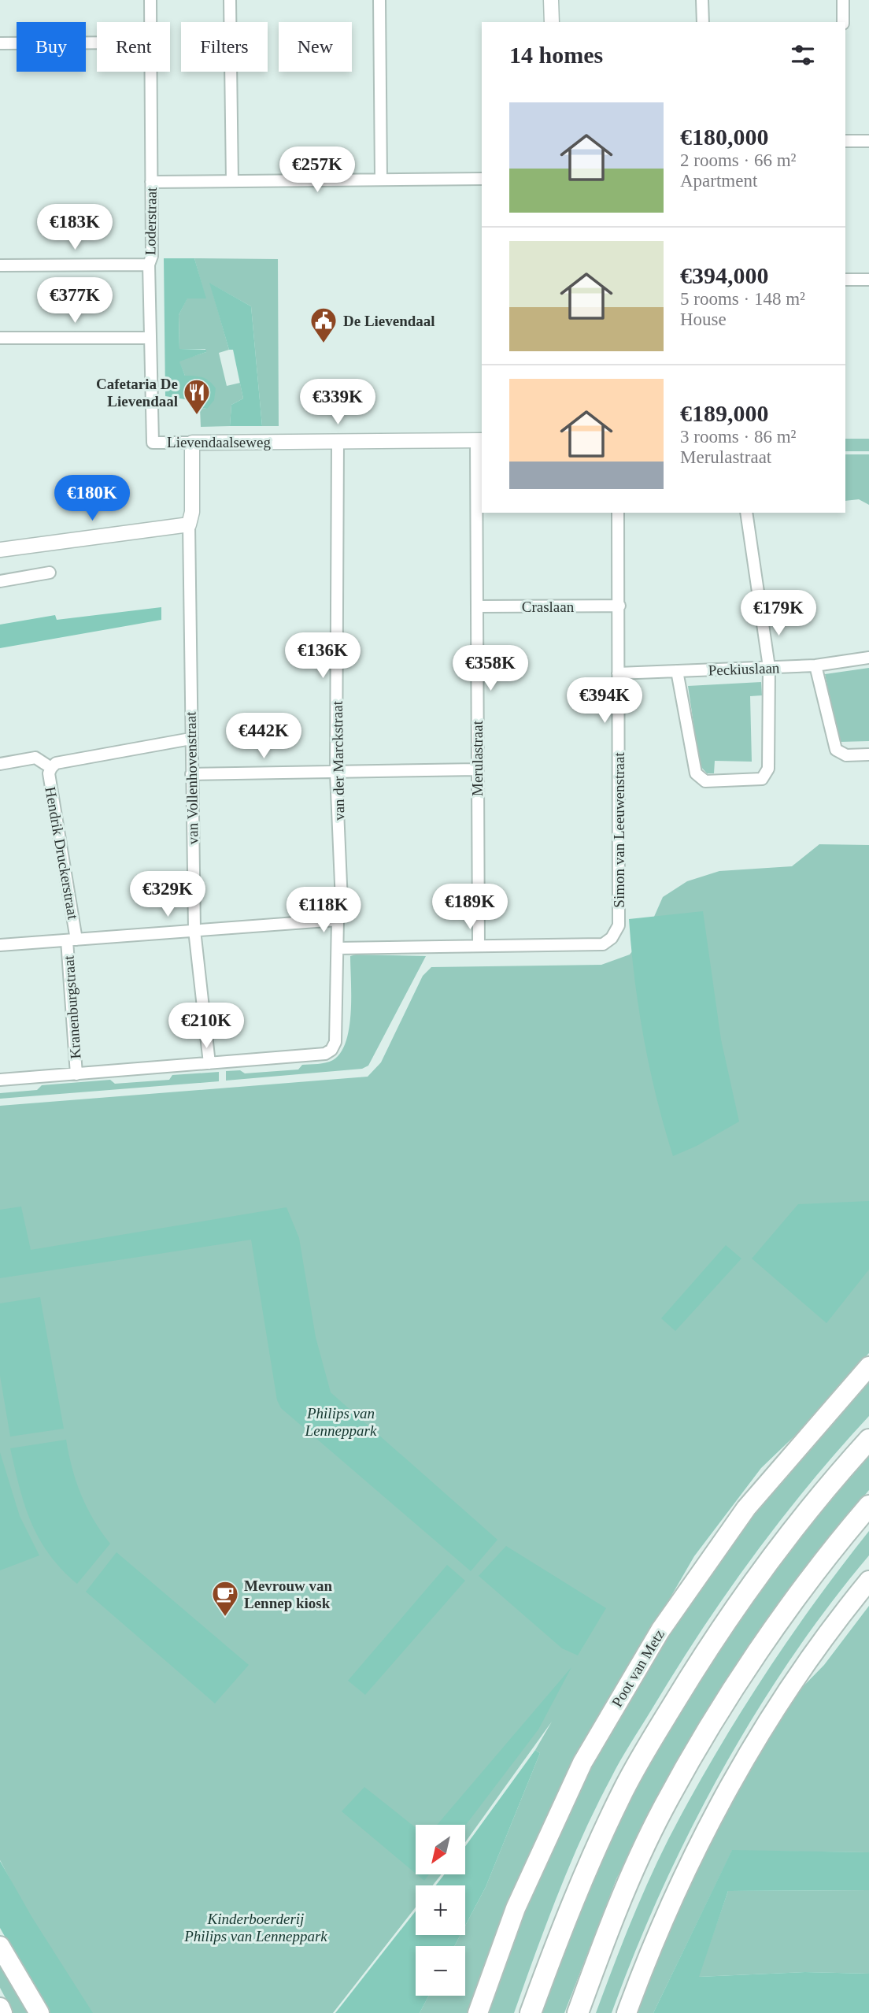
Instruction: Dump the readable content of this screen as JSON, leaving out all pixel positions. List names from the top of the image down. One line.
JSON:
{"streets":{"highway":["Poot van Metz"],"street":["Loderstraat","Lievendaalseweg","Craslaan","Peckiuslaan","Merulastraat","van der Marckstraat","van Vollenhovenstraat","Simon van Leeuwenstraat","Hendrik Druckerstraat","Kranenburgstraat"]},"crossings":[["Loderstraat","Lievendaalseweg"],["Lievendaalseweg","Merulastraat"],["Lievendaalseweg","van der Marckstraat"],["Craslaan","Merulastraat"],["Craslaan","Simon van Leeuwenstraat"],["Peckiuslaan","Simon van Leeuwenstraat"],["Merulastraat","Simon van Leeuwenstraat"],["van der Marckstraat","van Vollenhovenstraat"],["Hendrik Druckerstraat","Kranenburgstraat"]],"parks":["Philips van Lenneppark","Kinderboerderij Philips van Lenneppark"],"places":{"public building":["De Lievendaal"],"restaurant":["Cafetaria De Lievendaal"],"cafe":["Mevrouw van Lennep kiosk"]},"north":"bottom left","page":{"chip":["Buy","Rent","Filters","New"],"heading":"14 homes","list":[{"name":"€180,000","note":"2 rooms · 66 m² · Apartment"},{"name":"€394,000","note":"5 rooms · 148 m² · House"},{"name":"€189,000","note":"3 rooms · 86 m² · Merulastraat"}],"price":["€257K","€183K","€377K","€339K","€180K","€179K","€136K","€358K","€394K","€442K","€329K","€189K","€118K","€210K"],"map_buttons":["+","−"]}}
